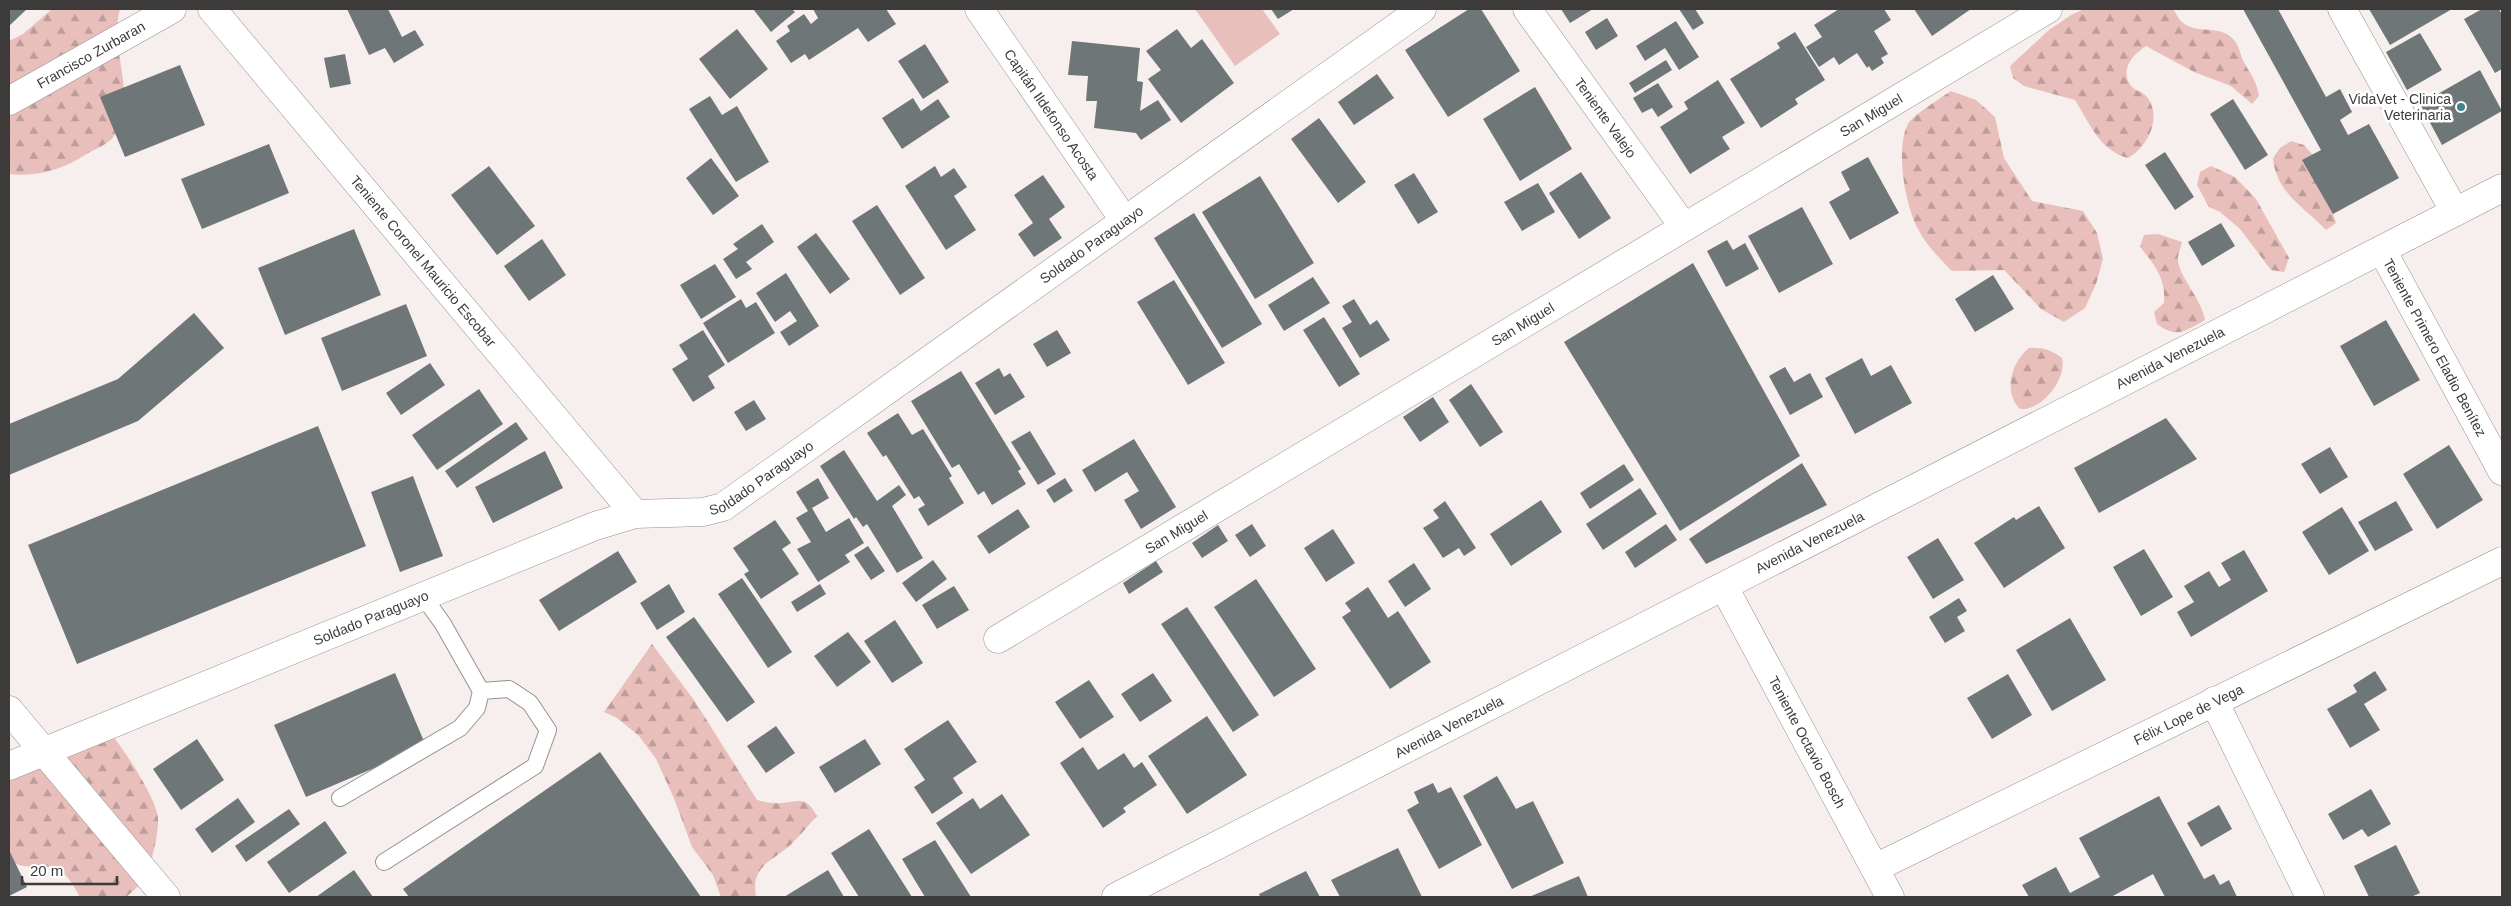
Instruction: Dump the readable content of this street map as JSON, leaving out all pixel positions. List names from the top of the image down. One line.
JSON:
{"streets":{"street":["Francisco Zurbaran","Capitán Ildefonso Acosta","San Miguel","Teniente Valejo","Soldado Paraguayo","Teniente Coronel Mauricio Escobar","Teniente Primero Eladio Benítez","Avenida Venezuela","Félix Lope de Vega","Teniente Octavio Bosch"]},"crossings":[["Capitán Ildefonso Acosta","Soldado Paraguayo"],["San Miguel","Teniente Valejo"],["Soldado Paraguayo","Teniente Coronel Mauricio Escobar"],["Teniente Primero Eladio Benítez","Avenida Venezuela"],["Avenida Venezuela","Teniente Octavio Bosch"],["Félix Lope de Vega","Teniente Octavio Bosch"]],"places":["VidaVet - Clinica Veterinaria"],"scale_bar":"20 m"}
